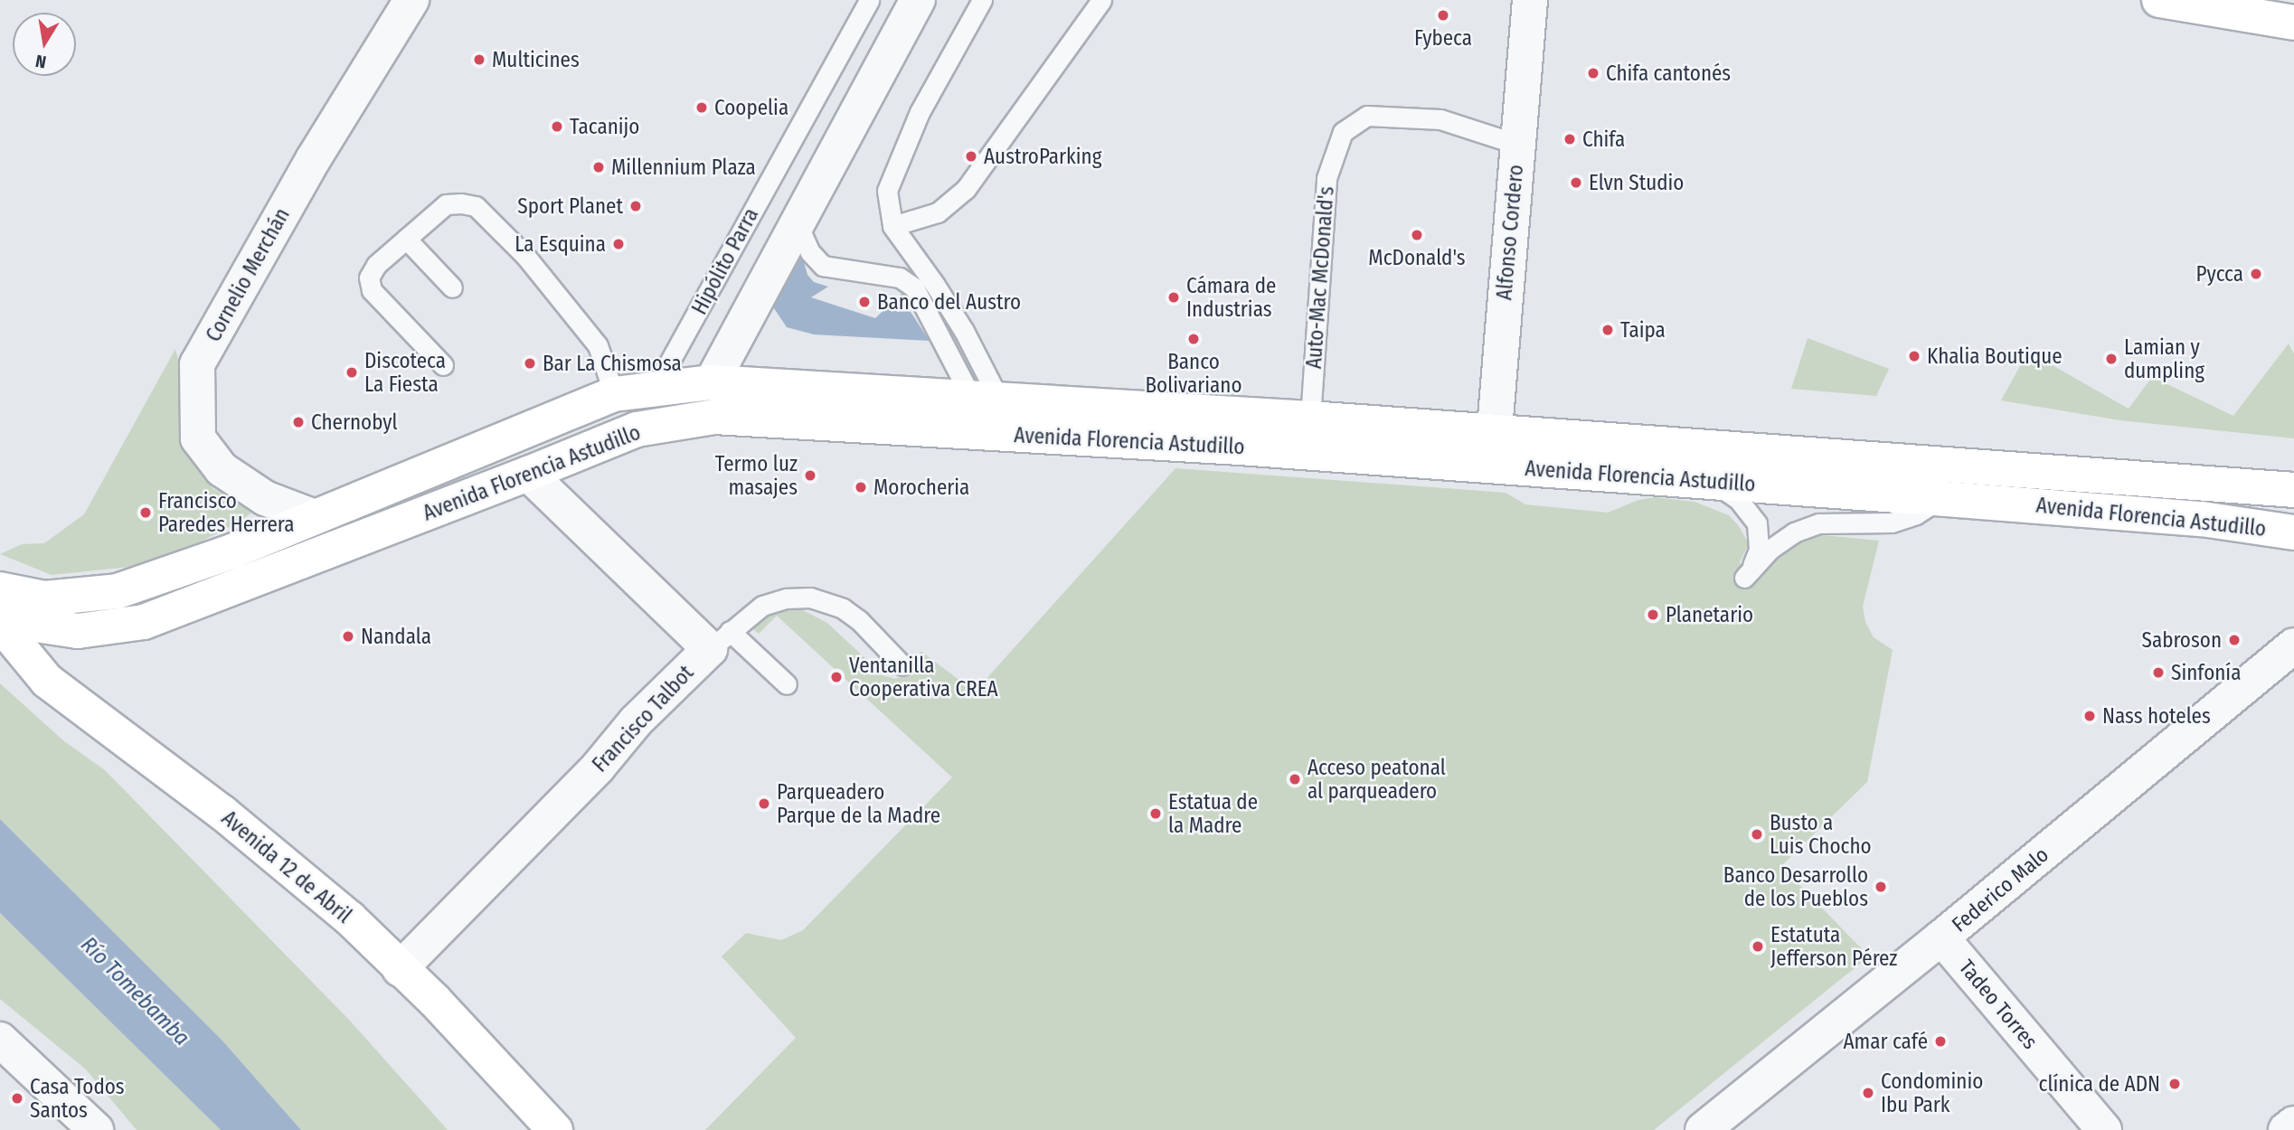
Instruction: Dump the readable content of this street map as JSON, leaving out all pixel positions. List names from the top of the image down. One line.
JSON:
{"streets":{"main road":["Avenida Florencia Astudillo","Avenida 12 de Abril"],"street":["Alfonso Cordero","Cornelio Merchán","Francisco Talbot","Federico Malo","Tadeo Torres"],"lane":["Hipólito Parra","Auto-Mac McDonald's"]},"crossings":[["Alfonso Cordero","Auto-Mac McDonald's"],["Alfonso Cordero","Avenida Florencia Astudillo"],["Hipólito Parra","Avenida Florencia Astudillo"],["Cornelio Merchán","Avenida Florencia Astudillo"],["Auto-Mac McDonald's","Avenida Florencia Astudillo"],["Avenida Florencia Astudillo","Francisco Talbot"],["Francisco Talbot","Avenida 12 de Abril"],["Federico Malo","Tadeo Torres"]],"water":["Río Tomebamba"],"places":["Fybeca","Multicines","Chifa cantonés","Coopelia","Tacanijo","Chifa","AustroParking","Millennium Plaza","Elvn Studio","Sport Planet","McDonald's","La Esquina","Pycca","Cámara de Industrias","Banco del Austro","Taipa","Banco Bolivariano","Khalia Boutique","Lamian y dumpling","Bar La Chismosa","Discoteca La Fiesta","Chernobyl","Termo luz masajes","Morocheria","Francisco Paredes Herrera","Planetario","Nandala","Sabroson","Sinfonía","Ventanilla Cooperativa CREA","Nass hoteles","Acceso peatonal al parqueadero","Parqueadero Parque de la Madre","Estatua de la Madre","Busto a Luis Chocho","Banco Desarrollo de los Pueblos","Estatuta Jefferson Pérez","Amar café","clínica de ADN","Condominio Ibu Park","Casa Todos Santos"],"north":"bottom"}
